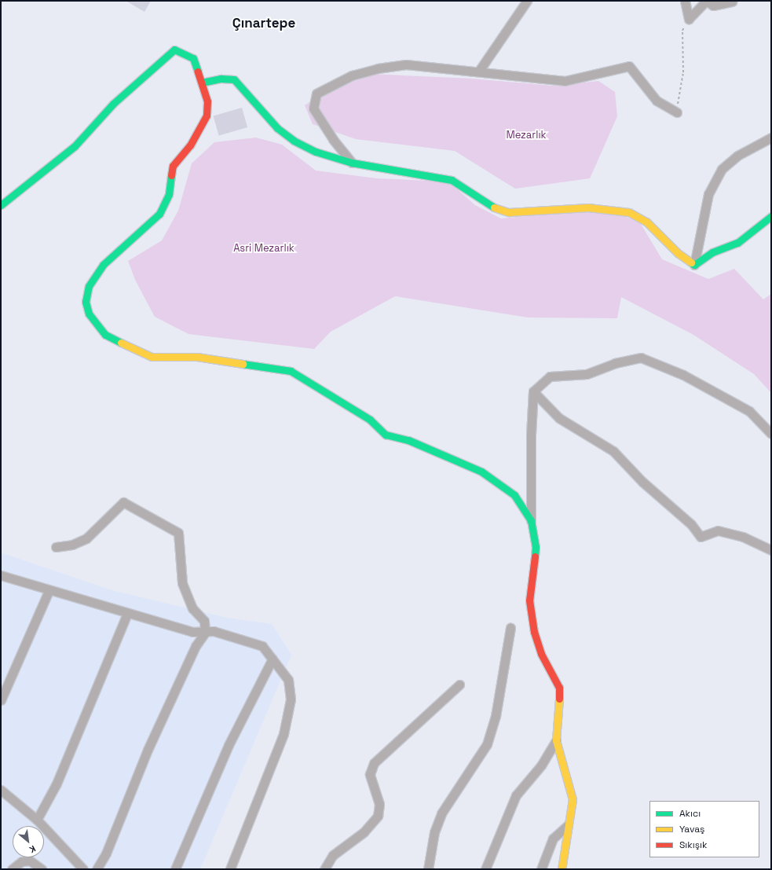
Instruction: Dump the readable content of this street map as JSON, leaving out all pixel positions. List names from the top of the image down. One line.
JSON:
{"districts":["Çınartepe"],"parks":["Mezarlık","Asri Mezarlık"],"legend":["Akıcı","Yavaş","Sıkışık"],"north":"bottom right"}
